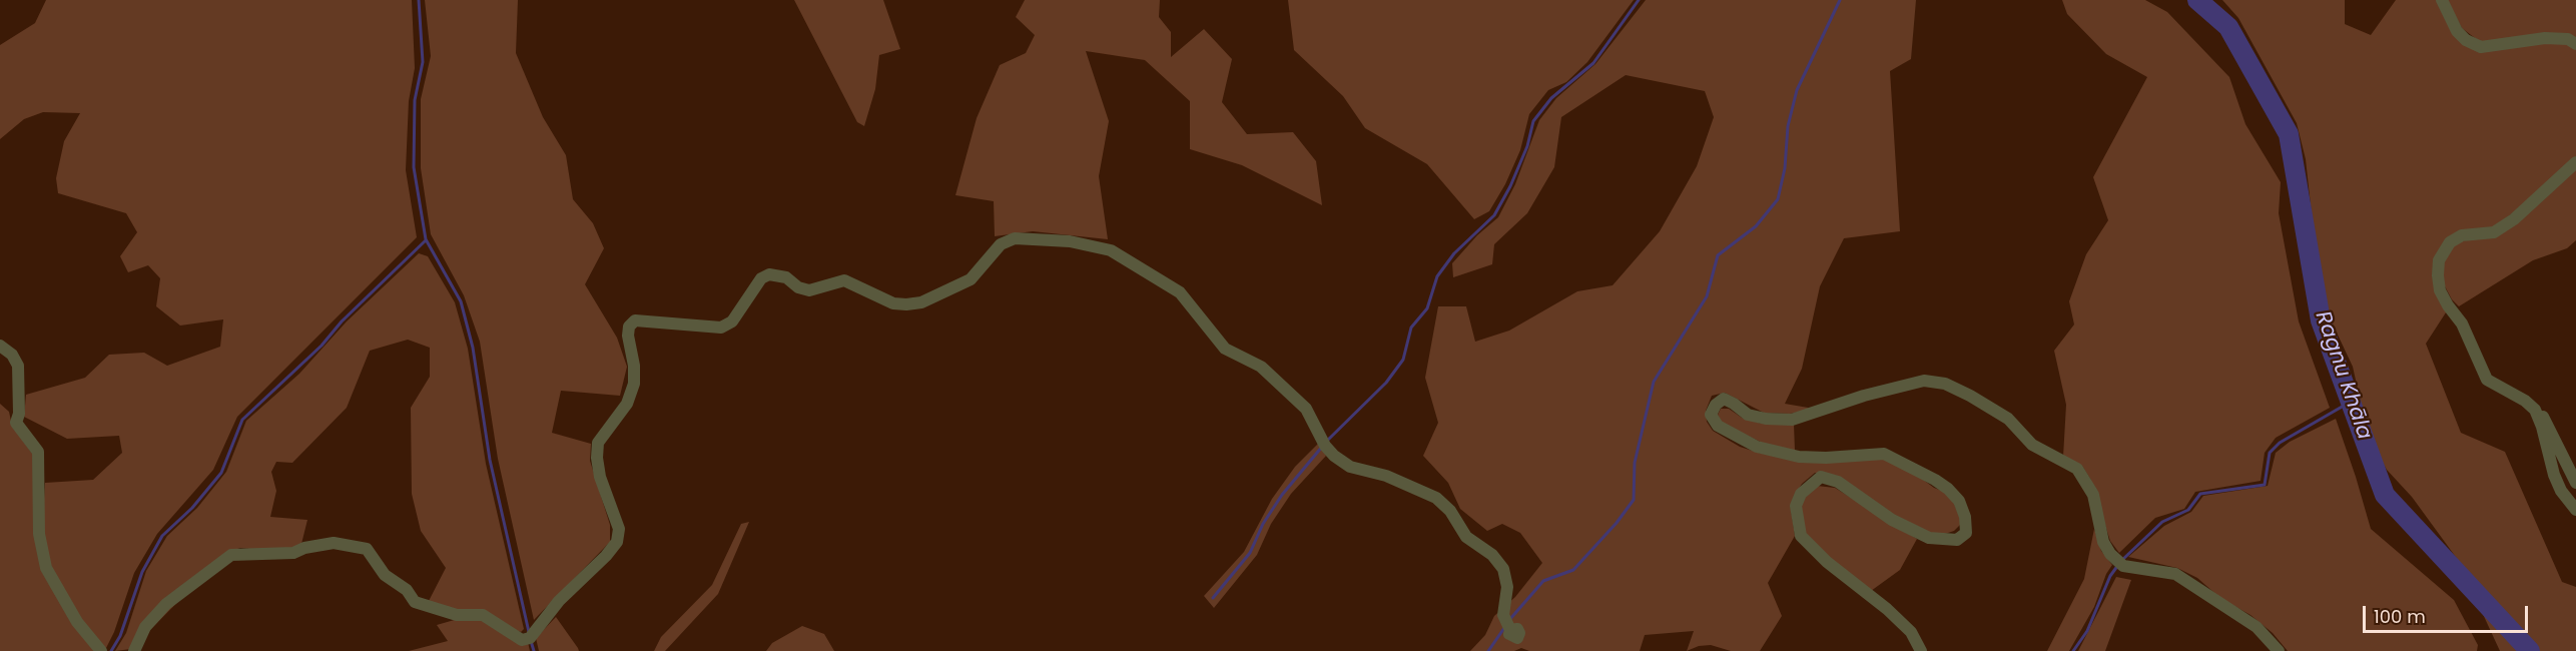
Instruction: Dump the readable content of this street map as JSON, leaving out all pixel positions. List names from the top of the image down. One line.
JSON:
{"water":["Ragnu Khāla"],"scale_bar":"100 m"}
